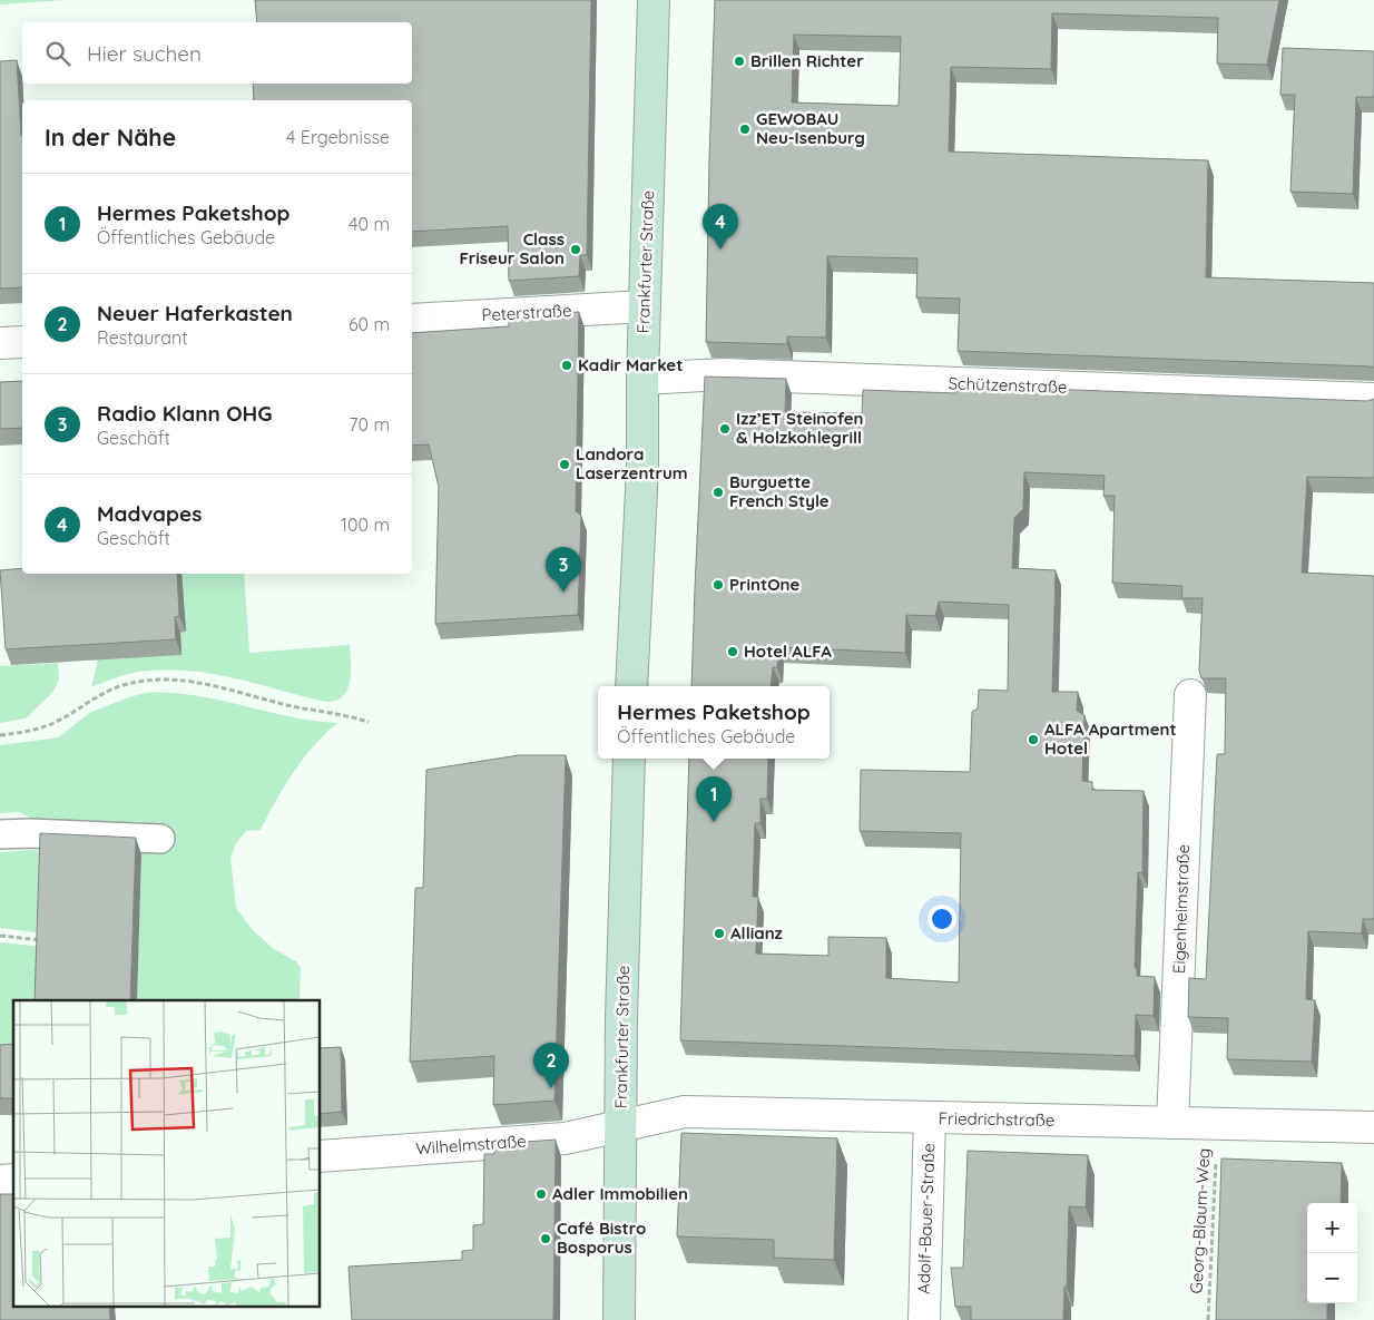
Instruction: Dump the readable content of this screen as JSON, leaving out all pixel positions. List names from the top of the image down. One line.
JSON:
{"streets":{"main road":["Frankfurter Straße"],"street":["Peterstraße","Schützenstraße","Eigenheimstraße","Friedrichstraße","Wilhelmstraße","Adolf-Bauer-Straße"],"path":["Georg-Blaum-Weg"]},"crossings":[["Frankfurter Straße","Peterstraße"],["Frankfurter Straße","Schützenstraße"],["Frankfurter Straße","Friedrichstraße"],["Frankfurter Straße","Wilhelmstraße"],["Eigenheimstraße","Friedrichstraße"],["Friedrichstraße","Wilhelmstraße"],["Friedrichstraße","Adolf-Bauer-Straße"],["Friedrichstraße","Georg-Blaum-Weg"]],"places":["Brillen Richter","GEWOBAU Neu-Isenburg","Class Friseur Salon","Kadir Market","Izz’ET Steinofen & Holzkohlegrill","Landora Laserzentrum","Burguette French Style","PrintOne","Hotel ALFA","ALFA Apartment Hotel","Allianz","Adler Immobilien","Café Bistro Bosporus"],"page":{"search":"Hier suchen","heading":["In der Nähe","4 Ergebnisse"],"list":[{"mark":"1","name":"Hermes Paketshop","note":"Öffentliches Gebäude","value":"40 m"},{"mark":"2","name":"Neuer Haferkasten","note":"Restaurant","value":"60 m"},{"mark":"3","name":"Radio Klann OHG","note":"Geschäft","value":"70 m"},{"mark":"4","name":"Madvapes","note":"Geschäft","value":"100 m"}],"pins":["4","3","1","2"],"popup":["Hermes Paketshop","Öffentliches Gebäude"],"map_buttons":["+","−"]}}
